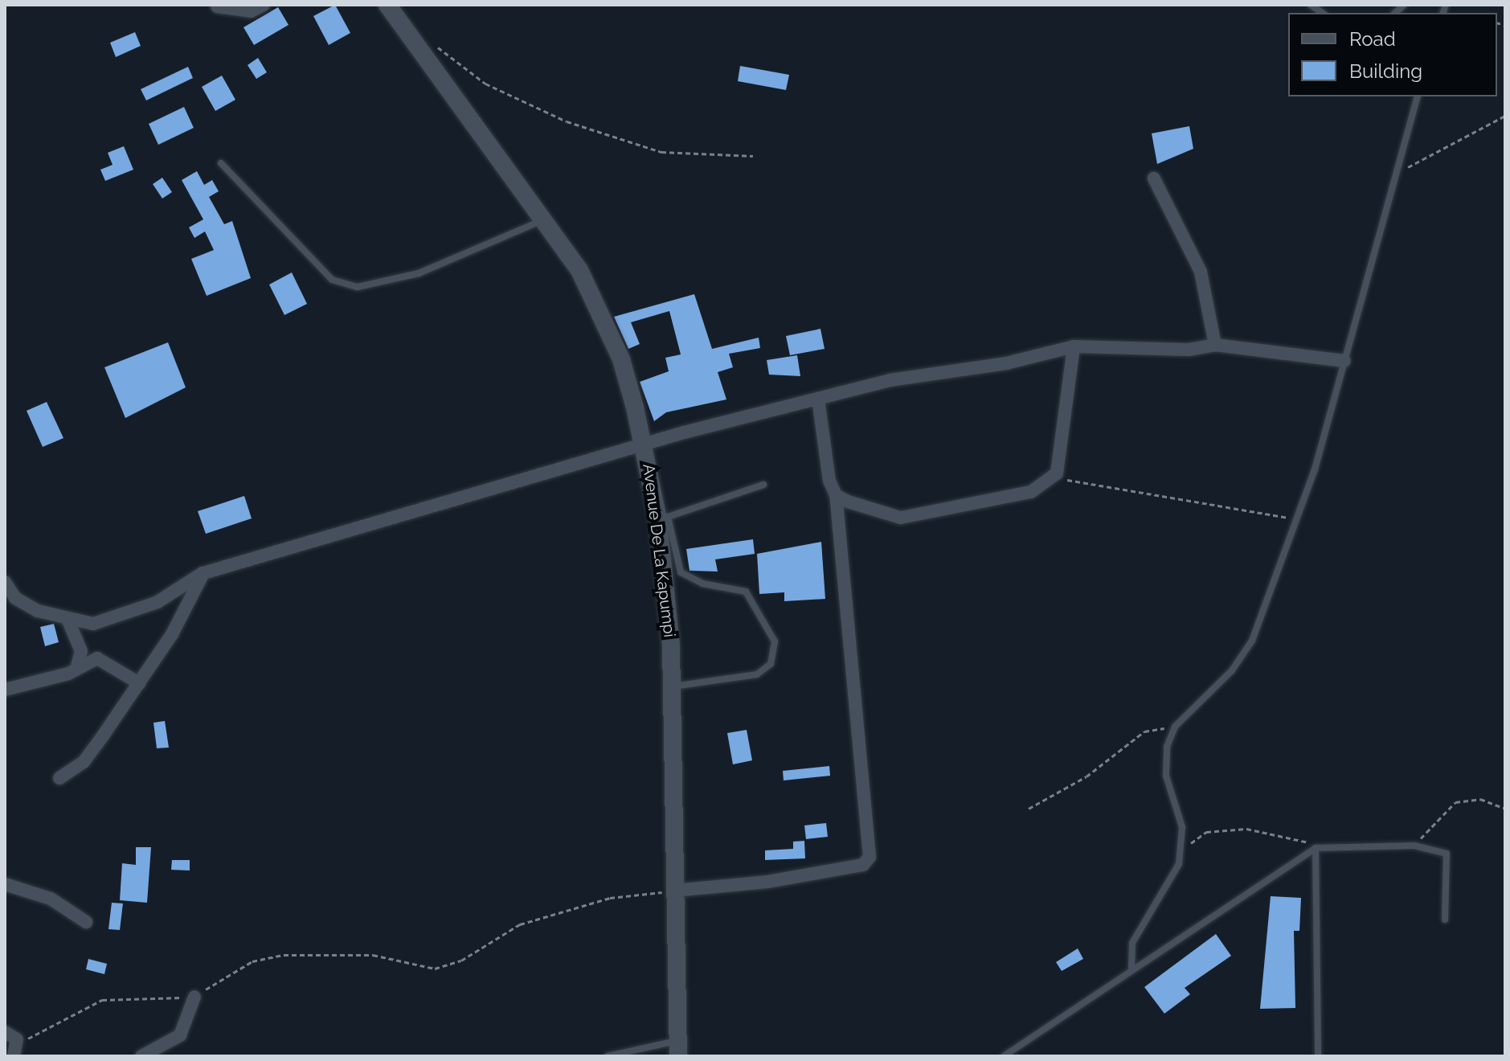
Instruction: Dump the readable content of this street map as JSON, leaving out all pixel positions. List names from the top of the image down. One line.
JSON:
{"streets":{"main road":["Avenue De La Kapumpi"]},"legend":["Road","Building"]}
